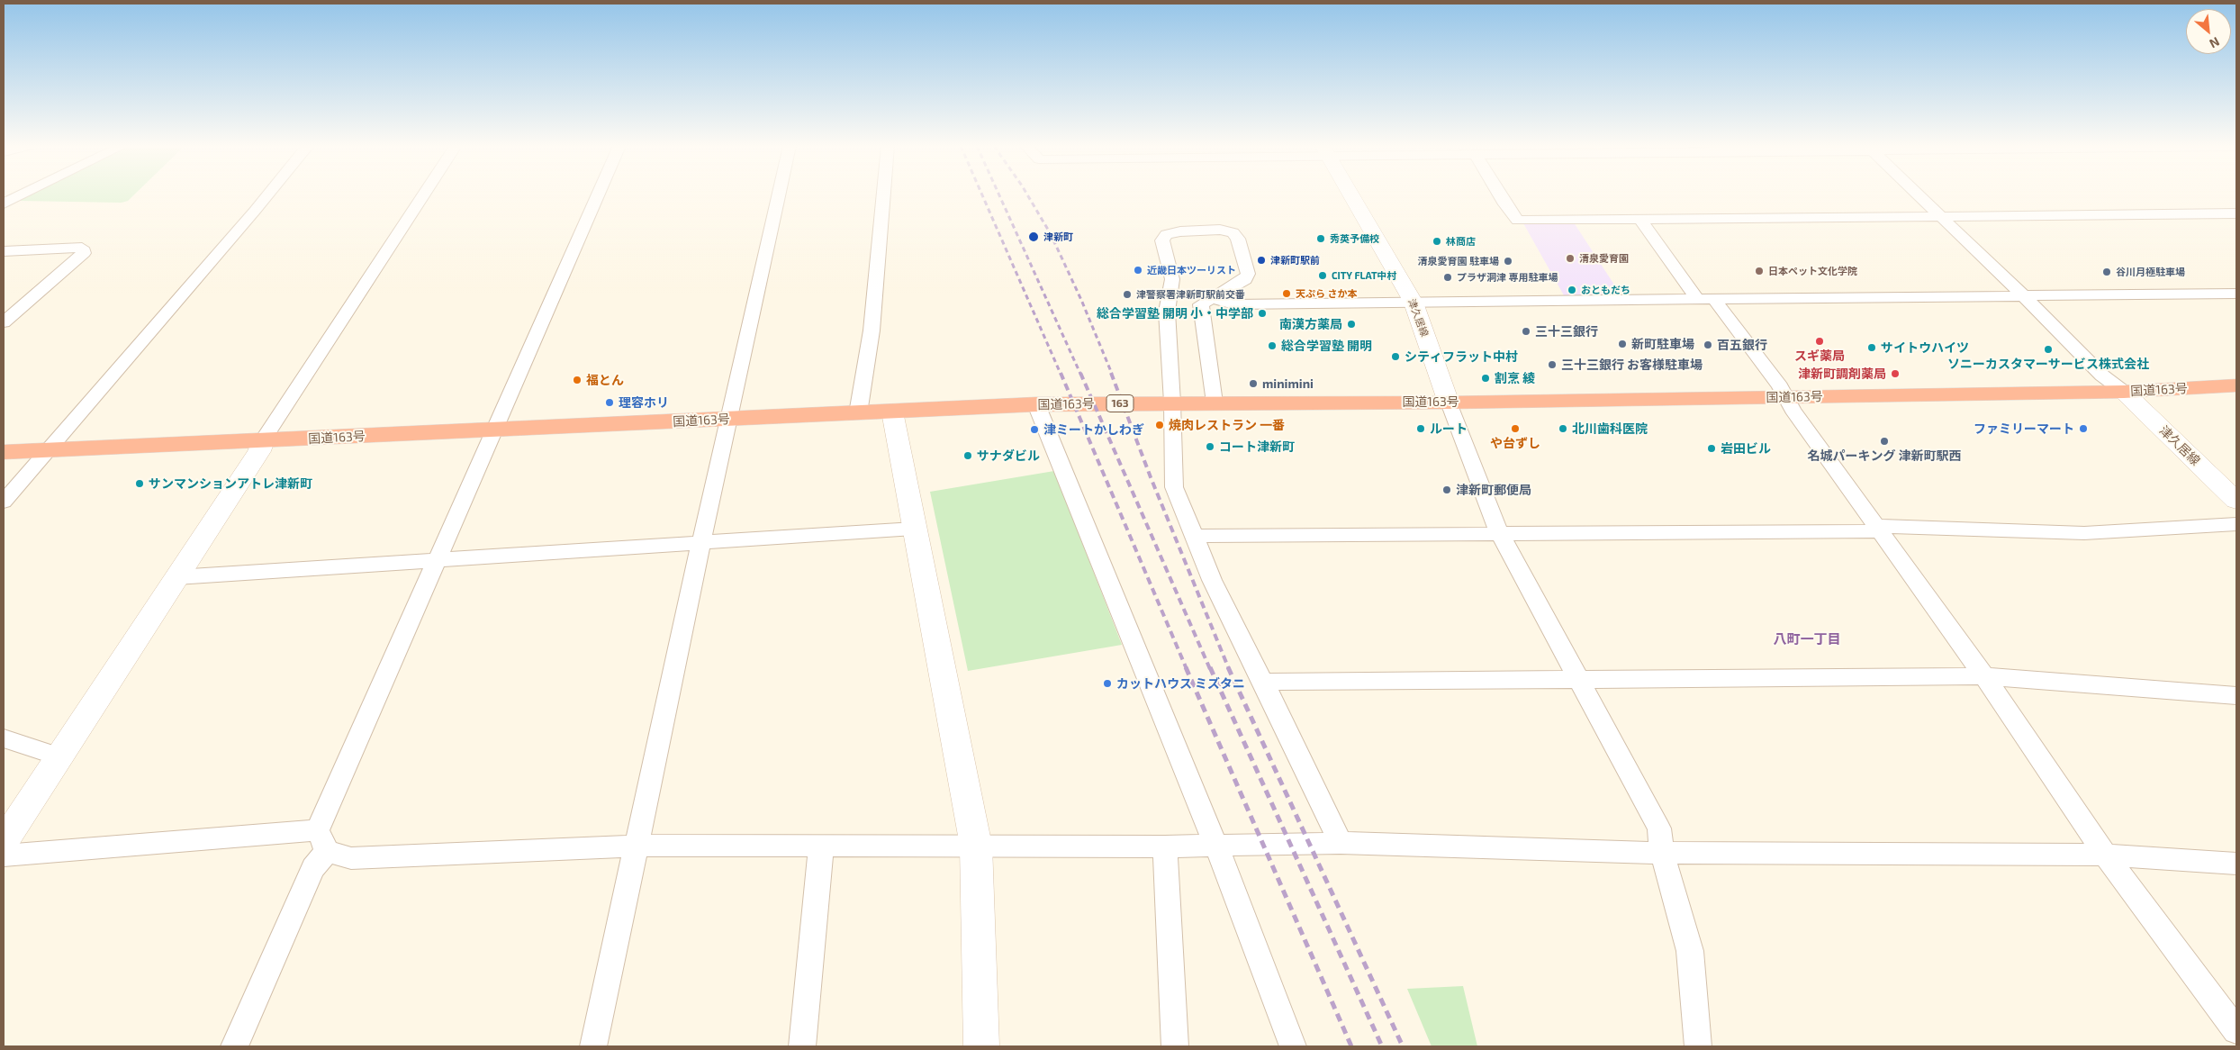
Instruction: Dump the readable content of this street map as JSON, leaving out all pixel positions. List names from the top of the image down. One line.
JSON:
{"streets":{"highway":["国道163号","163"],"street":["津久居線"]},"crossings":[["津久居線","国道163号"]],"districts":["八町一丁目"],"places":["津新町","秀英予備校","林商店","清泉愛育園","津新町駅前","清泉愛育園 駐車場","近畿日本ツーリスト","日本ペット文化学院","谷川月極駐車場","CITY FLAT中村","プラザ洞津 専用駐車場","おともだち","天ぷら さか本","津警察署津新町駅前交番","総合学習塾 開明 小・中学部","南漢方薬局","三十三銀行","スギ薬局","新町駐車場","百五銀行","総合学習塾 開明","サイトウハイツ","ソニーカスタマーサービス株式会社","シティフラット中村","三十三銀行 お客様駐車場","津新町調剤薬局","割烹 綾","福とん","minimini","理容ホリ","焼肉レストラン 一番","ルート","や台ずし","北川歯科医院","ファミリーマート","津ミートかしわぎ","名城パーキング 津新町駅西","コート津新町","岩田ビル","サナダビル","サンマンションアトレ津新町","津新町郵便局","カットハウス ミズタニ"],"north":"bottom right"}
